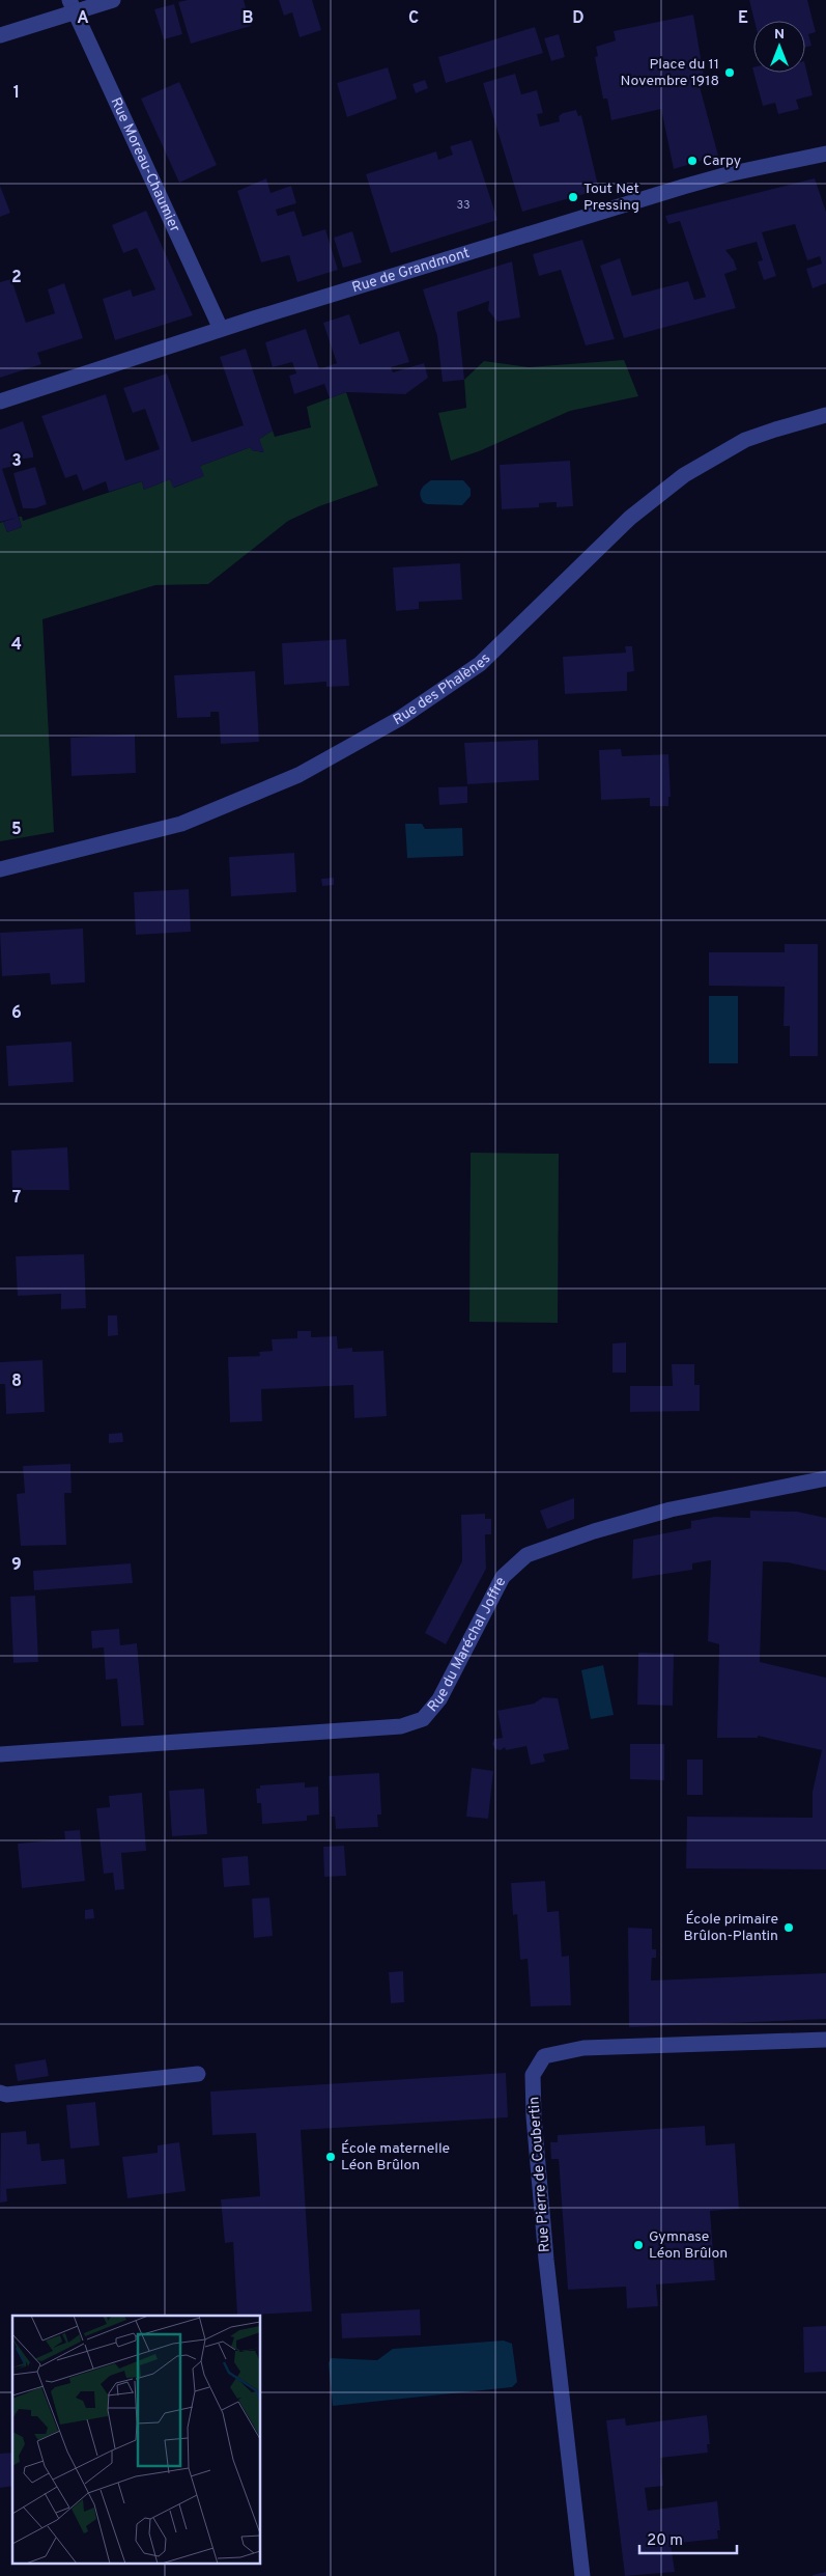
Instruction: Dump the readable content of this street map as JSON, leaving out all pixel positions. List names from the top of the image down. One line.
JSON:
{"streets":{"street":["Rue Moreau-Chaumier","Rue de Grandmont","Rue des Phalènes","Rue du Maréchal Joffre","Rue Pierre de Coubertin"]},"crossings":[["Rue Moreau-Chaumier","Rue de Grandmont"]],"places":["Place du 11 Novembre 1918","Carpy","Tout Net Pressing","École primaire Brûlon-Plantin","École maternelle Léon Brûlon","Gymnase Léon Brûlon"],"house_numbers":["33"],"scale_bar":"20 m","north":"top","grid":{"columns":["A","B","C","D","E"],"rows":["1","2","3","4","5","6","7","8","9"]}}
